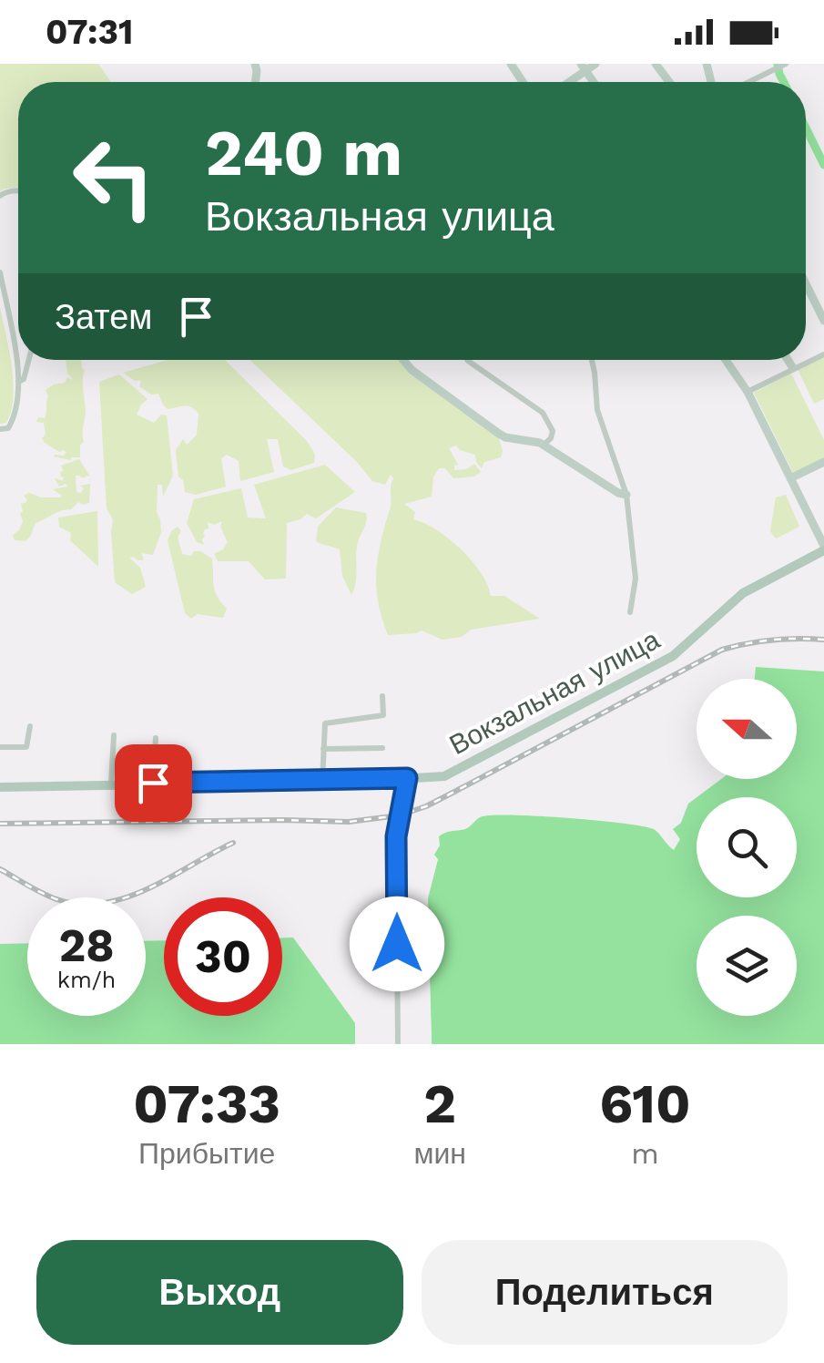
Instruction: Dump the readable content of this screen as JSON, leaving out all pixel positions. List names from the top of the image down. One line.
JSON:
{"streets":{"main road":["Вокзальная улица"]},"north":"left","page":{"status":"07:31","turn":["240 m","Вокзальная улица"],"then":"Затем","speed":"28 km/h","limit":"30","eta":["07:33","Прибытие","2","мин","610","m"],"buttons":["Выход","Поделиться"]}}
